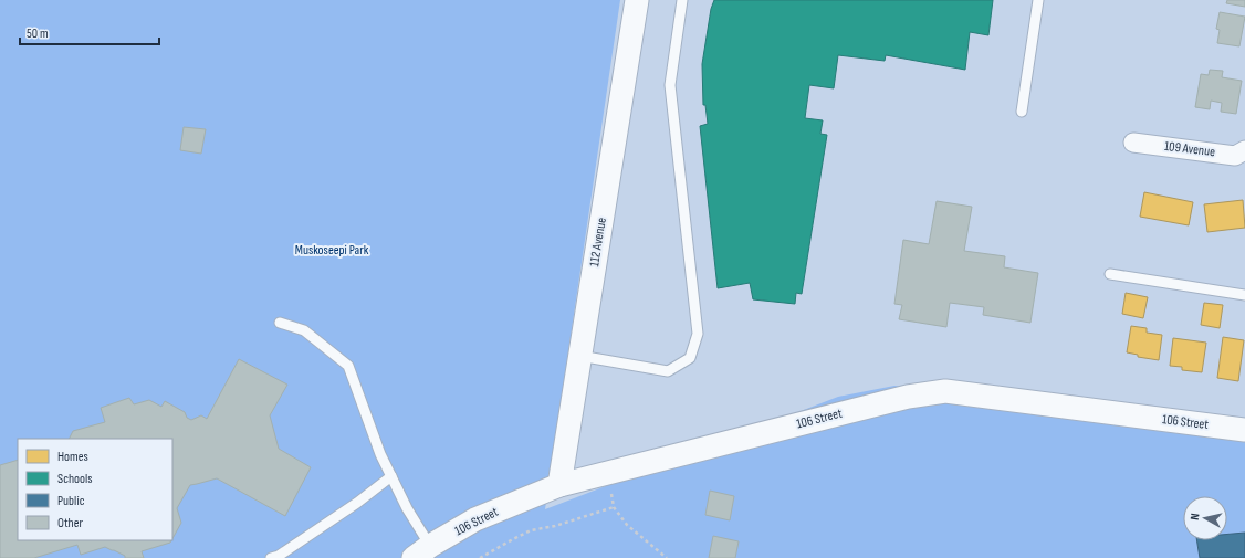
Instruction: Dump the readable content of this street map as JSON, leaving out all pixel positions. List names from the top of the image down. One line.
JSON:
{"streets":{"street":["109 Avenue","112 Avenue","106 Street"]},"crossings":[["112 Avenue","106 Street"]],"parks":["Muskoseepi Park"],"legend":["Homes","Schools","Public","Other"],"scale_bar":"50 m","north":"left"}
